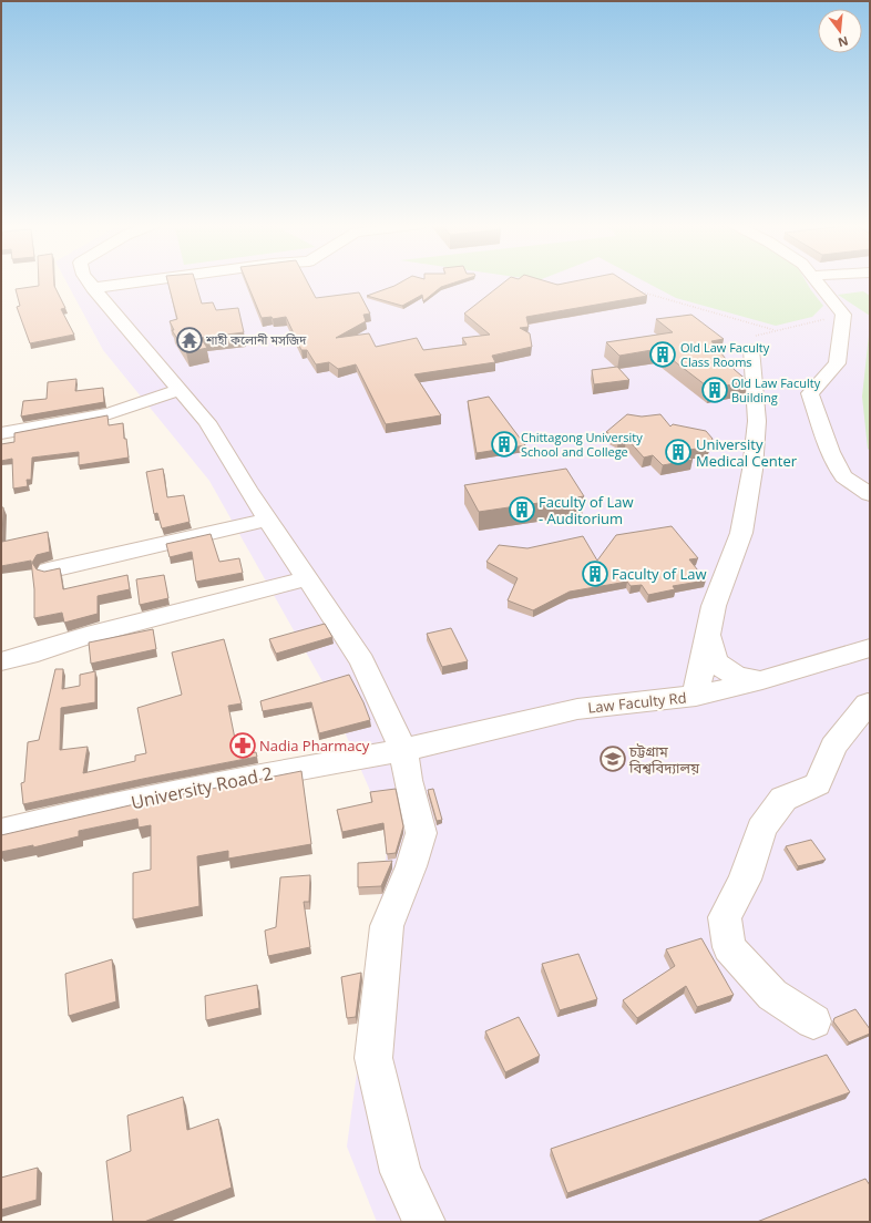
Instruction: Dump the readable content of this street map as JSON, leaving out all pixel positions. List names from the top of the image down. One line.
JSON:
{"streets":{"street":["Law Faculty Rd","University Road 2"]},"crossings":[["Law Faculty Rd","University Road 2"]],"places":{"temple":["শাহী কলোনী মসজিদ"],"building":["Old Law Faculty Class Rooms","Old Law Faculty Building","Chittagong University School and College","University Medical Center","Faculty of Law - Auditorium","Faculty of Law"],"pharmacy":["Nadia Pharmacy"],"school or university":["চট্টগ্রাম বিশ্ববিদ্যালয়"]},"north":"bottom"}
